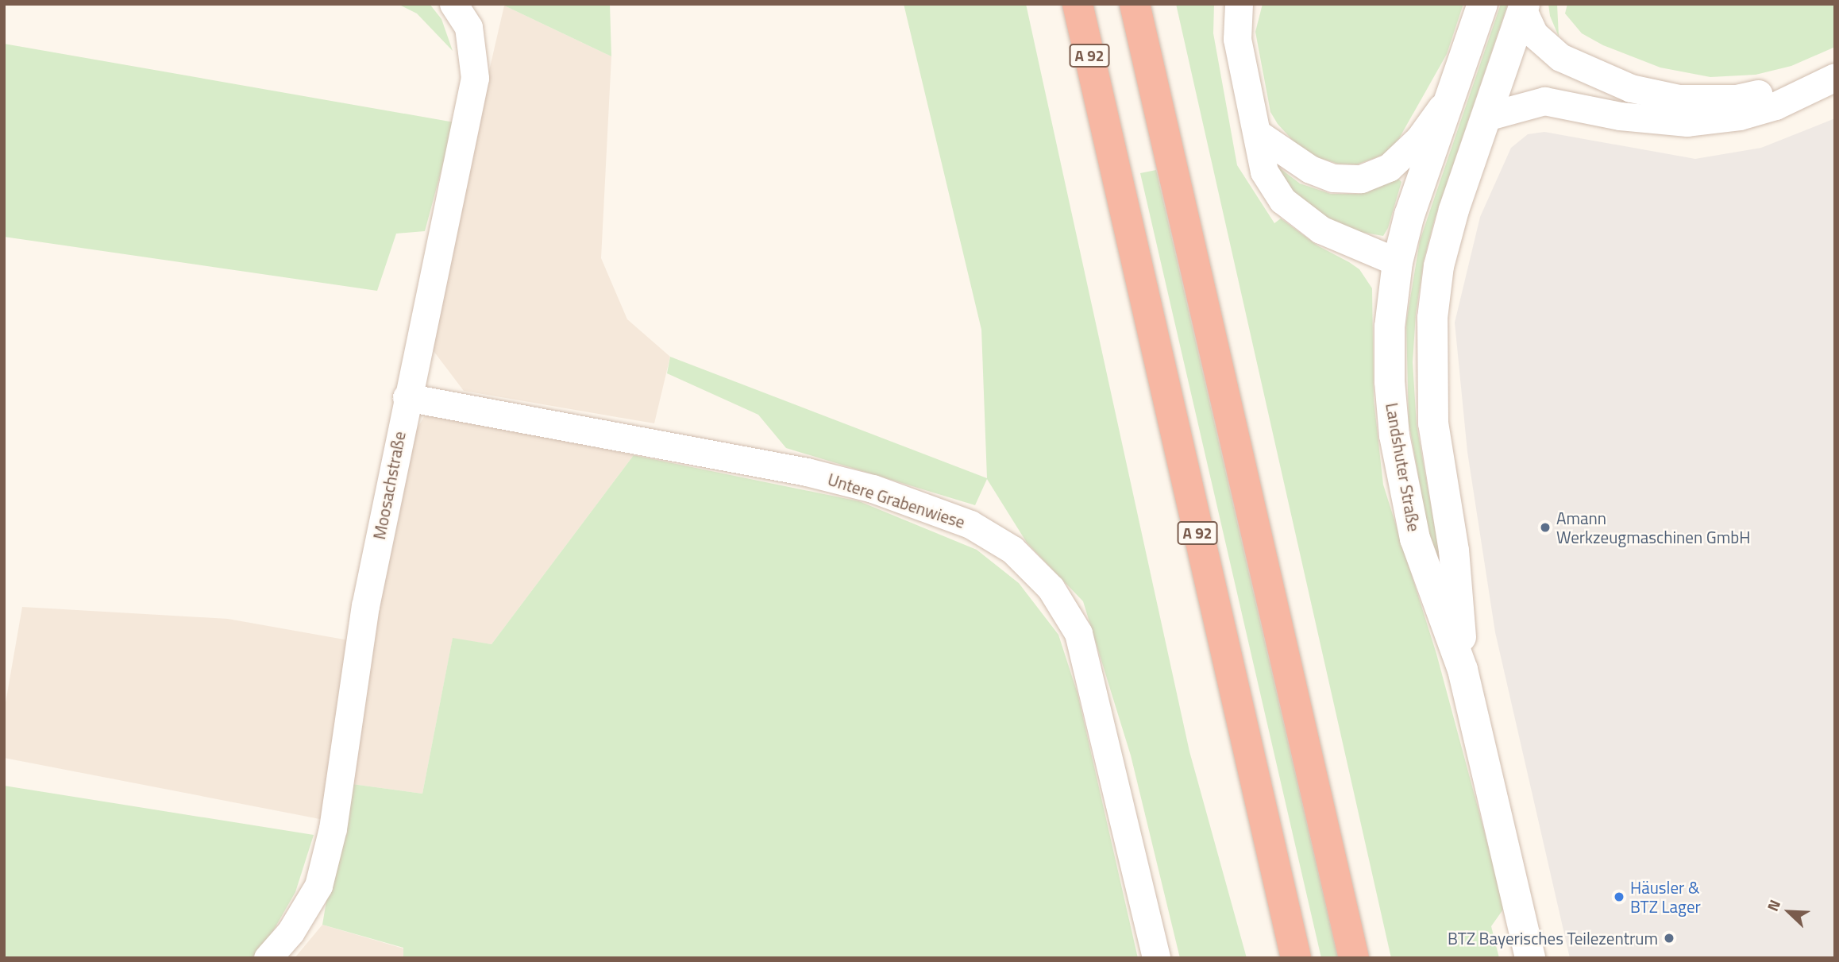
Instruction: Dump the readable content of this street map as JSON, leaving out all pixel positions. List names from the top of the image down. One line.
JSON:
{"streets":{"highway":["A 92"],"main road":["Landshuter Straße"],"street":["Moosachstraße","Untere Grabenwiese"]},"crossings":[["Moosachstraße","Untere Grabenwiese"]],"places":["Amann Werkzeugmaschinen GmbH","Häusler & BTZ Lager","BTZ Bayerisches Teilezentrum"],"north":"top left"}
